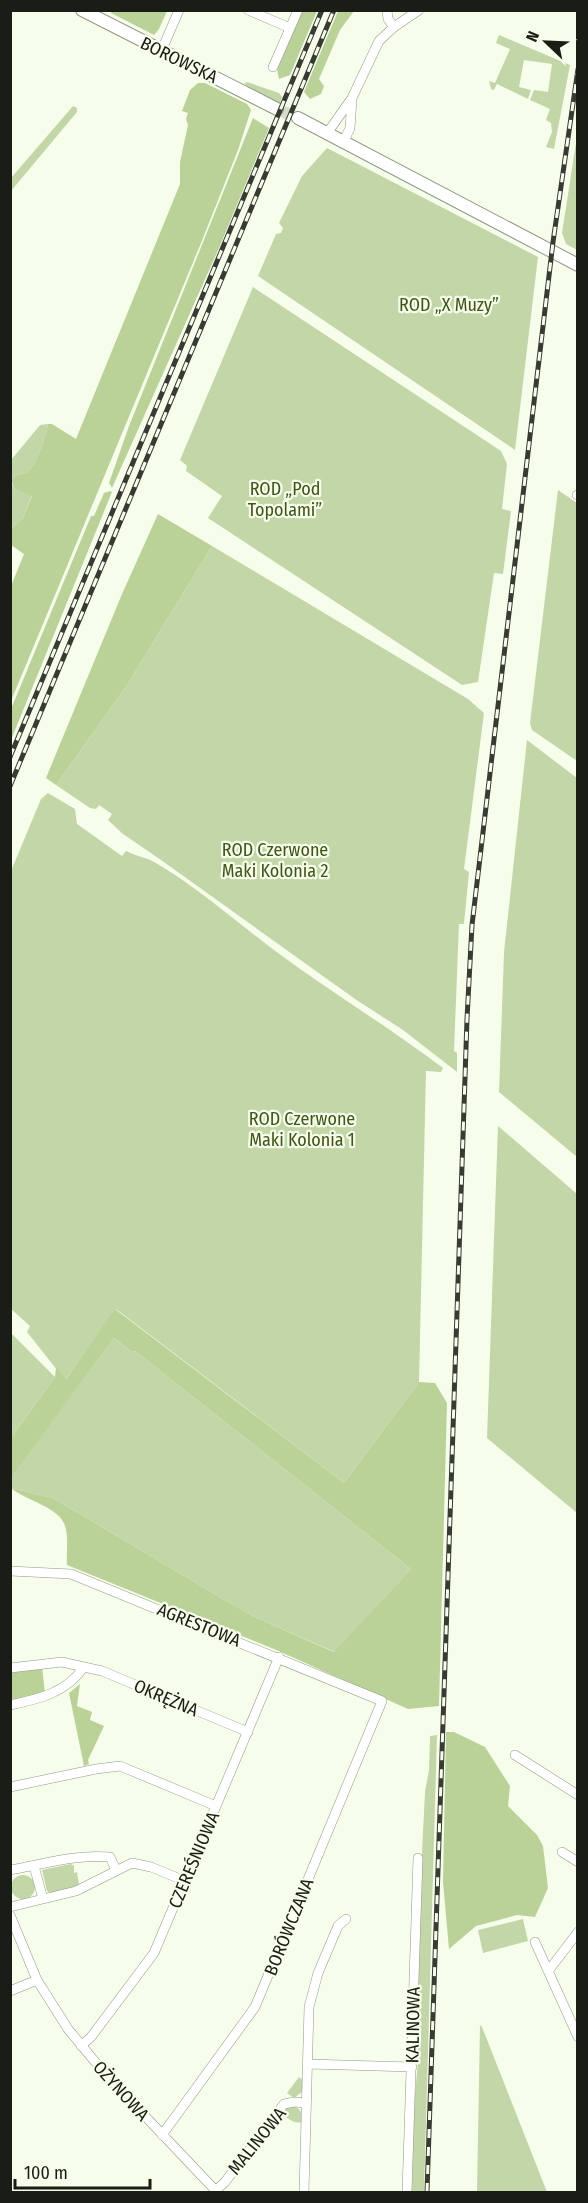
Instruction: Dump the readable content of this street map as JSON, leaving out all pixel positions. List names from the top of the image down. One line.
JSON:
{"streets":{"street":["BOROWSKA","AGRESTOWA","OKRĘŻNA","CZEREŚNIOWA","BORÓWCZANA","KALINOWA","OŻYNOWA","MALINOWA"]},"crossings":[["AGRESTOWA","CZEREŚNIOWA"],["AGRESTOWA","BORÓWCZANA"],["OKRĘŻNA","CZEREŚNIOWA"],["CZEREŚNIOWA","OŻYNOWA"],["BORÓWCZANA","OŻYNOWA"],["OŻYNOWA","MALINOWA"]],"parks":["ROD „X Muzy”","ROD „Pod Topolami”","ROD Czerwone Maki Kolonia 2","ROD Czerwone Maki Kolonia 1"],"scale_bar":"100 m","north":"top left"}
